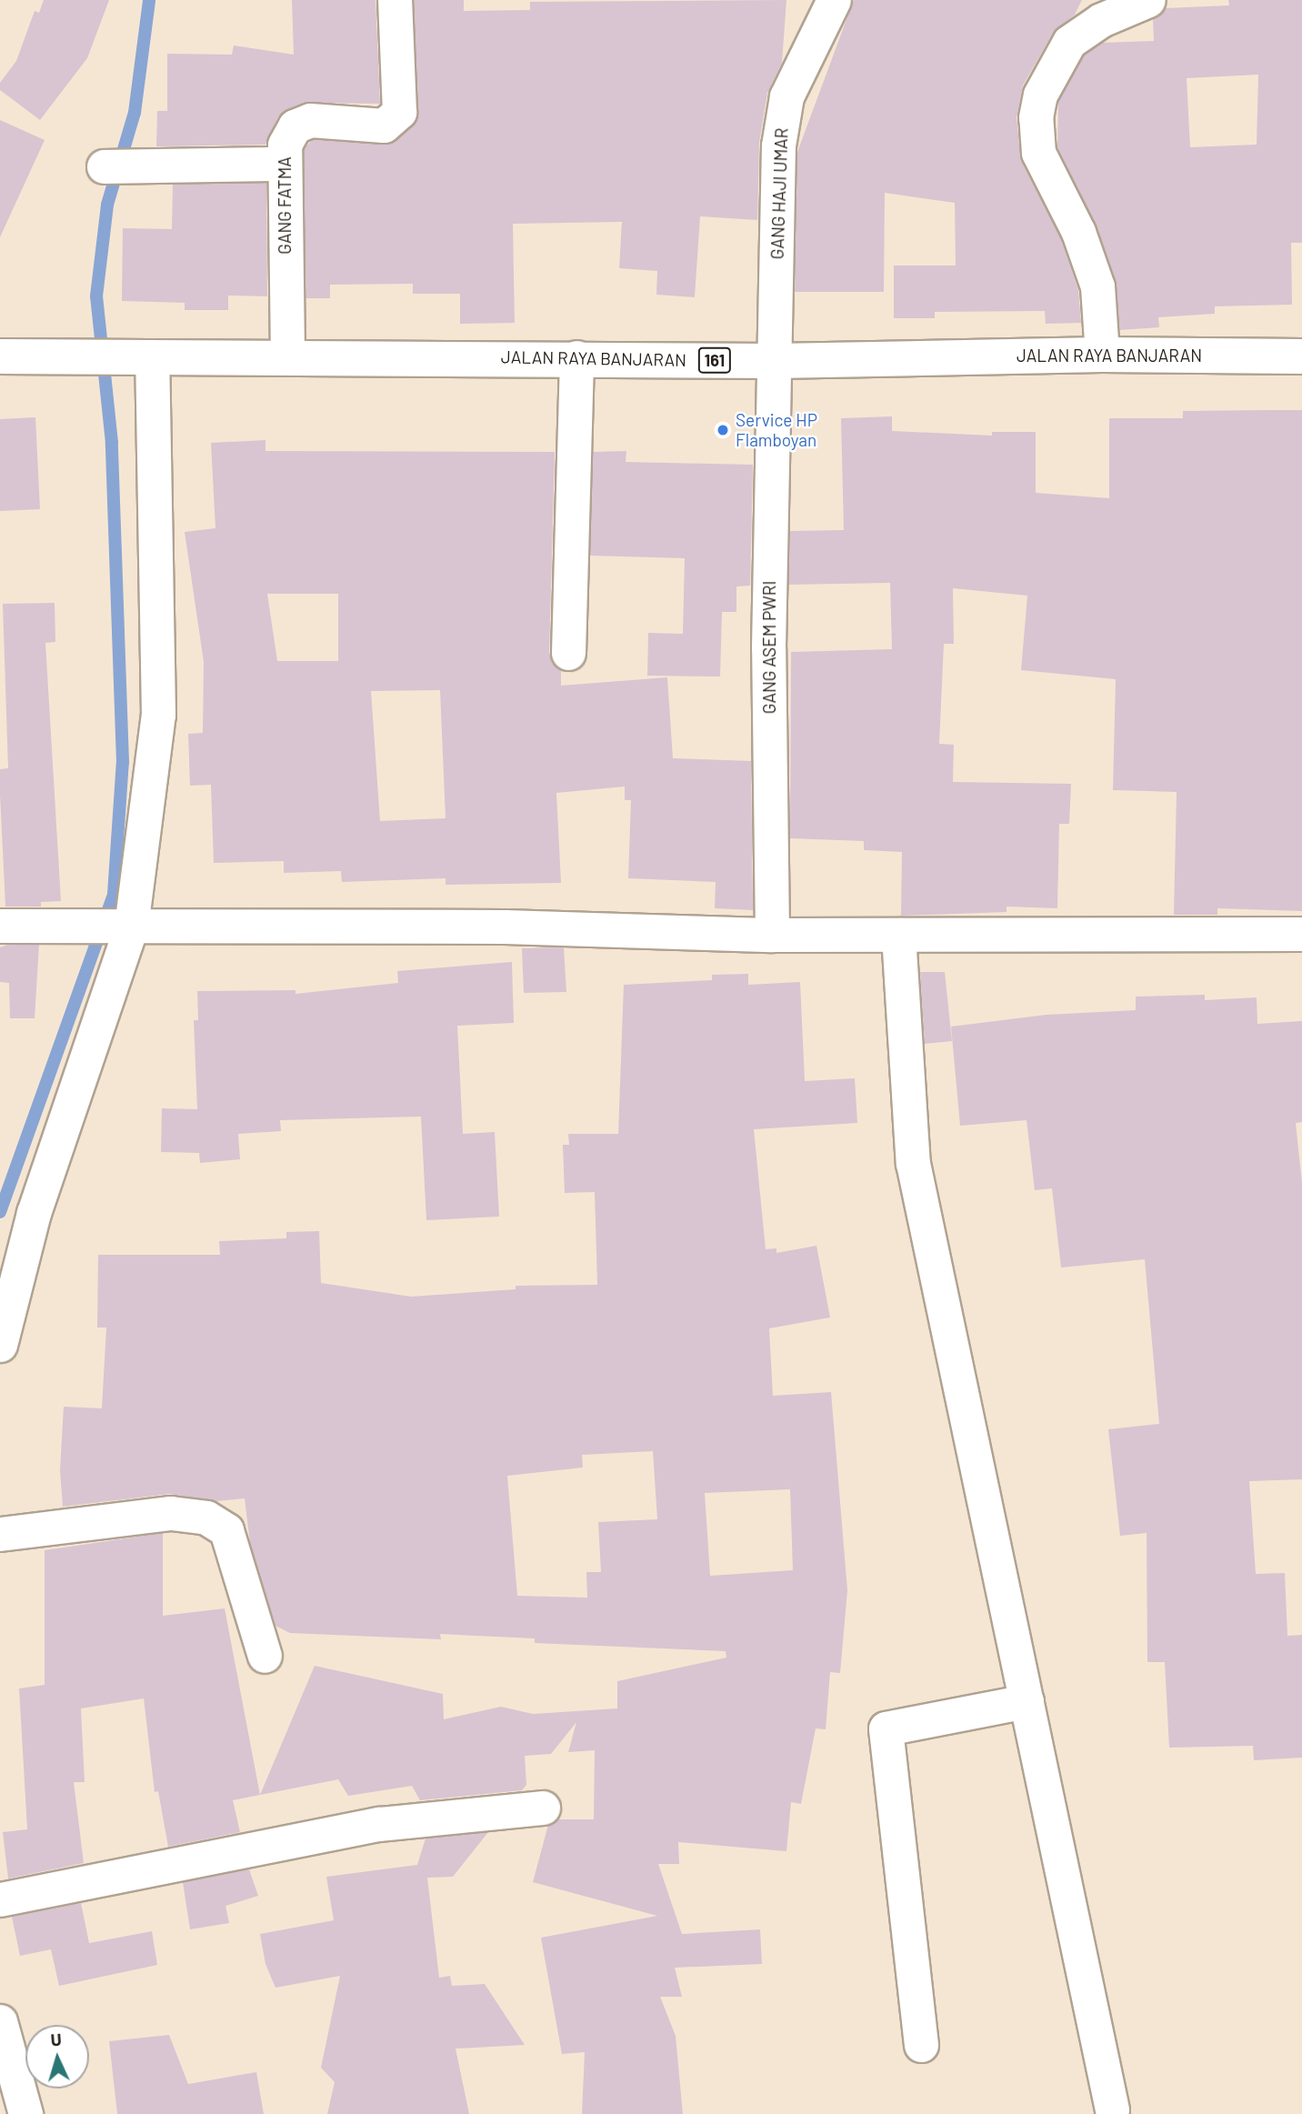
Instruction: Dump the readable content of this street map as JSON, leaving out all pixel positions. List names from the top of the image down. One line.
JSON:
{"streets":{"main road":["JALAN RAYA BANJARAN","161"],"street":["GANG HAJI UMAR","GANG FATMA","GANG ASEM PWRI"]},"crossings":[["GANG HAJI UMAR","JALAN RAYA BANJARAN"],["GANG HAJI UMAR","GANG ASEM PWRI"],["GANG FATMA","JALAN RAYA BANJARAN"],["JALAN RAYA BANJARAN","GANG ASEM PWRI"]],"places":["Service HP Flamboyan"],"north":"top"}
